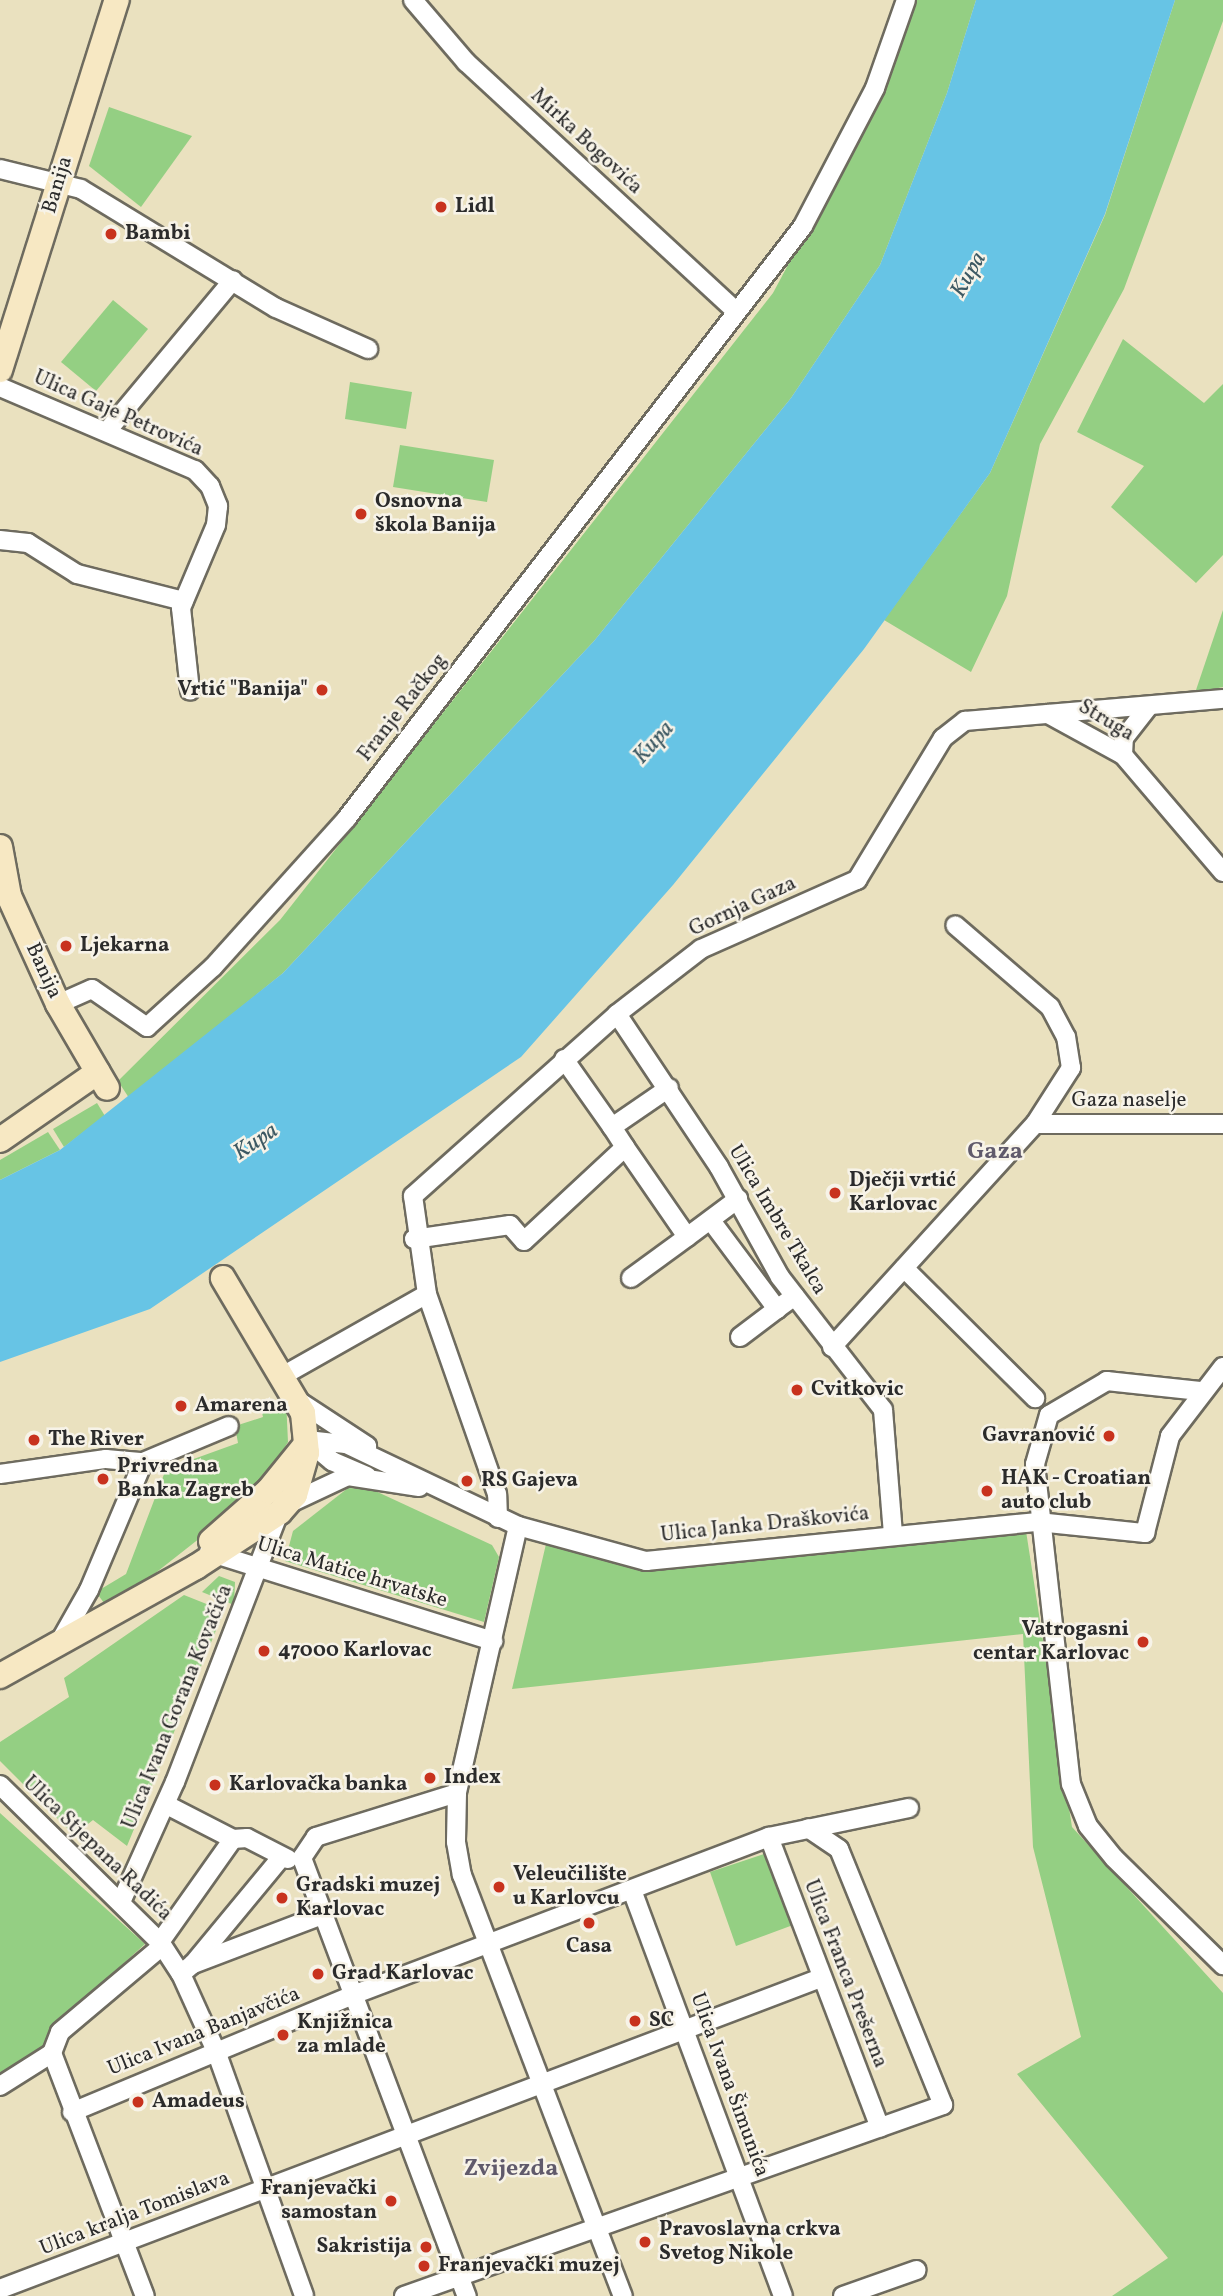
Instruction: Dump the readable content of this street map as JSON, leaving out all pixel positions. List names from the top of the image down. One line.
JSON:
{"streets":{"main road":["Banija"],"street":["Mirka Bogovića","Ulica Gaje Petrovića","Franje Račkog","Struga","Gornja Gaza","Gaza naselje","Ulica Imbre Tkalca","Ulica Janka Draškovića","Ulica Matice hrvatske","Ulica Ivana Gorana Kovačića","Ulica Stjepana Radića","Ulica Franca Prešerna","Ulica Ivana Banjavčića","Ulica Ivana Šimunića","Ulica kralja Tomislava"]},"crossings":[["Mirka Bogovića","Franje Račkog"],["Banija","Franje Račkog"],["Struga","Gornja Gaza"],["Gornja Gaza","Ulica Imbre Tkalca"],["Gaza naselje","Ulica Imbre Tkalca"],["Ulica Imbre Tkalca","Ulica Janka Draškovića"],["Ulica Matice hrvatske","Ulica Ivana Gorana Kovačića"],["Ulica Ivana Gorana Kovačića","Ulica Stjepana Radića"],["Ulica Stjepana Radića","Ulica Ivana Banjavčića"],["Ulica Stjepana Radića","Ulica kralja Tomislava"],["Ulica Franca Prešerna","Ulica Ivana Banjavčića"],["Ulica Franca Prešerna","Ulica kralja Tomislava"],["Ulica Ivana Banjavčića","Ulica Ivana Šimunića"],["Ulica Ivana Šimunića","Ulica kralja Tomislava"]],"districts":["Gaza","Zvijezda"],"water":["Kupa"],"places":["Lidl","Bambi","Osnovna škola Banija","Vrtić \"Banija\"","Ljekarna","Dječji vrtić Karlovac","Cvitkovic","Amarena","Gavranović","The River","Privredna Banka Zagreb","RS Gajeva","HAK - Croatian auto club","Vatrogasni centar Karlovac","47000 Karlovac","Index","Karlovačka banka","Veleučilište u Karlovcu","Gradski muzej Karlovac","Casa","Grad Karlovac","SC","Knjižnica za mlade","Amadeus","Franjevački samostan","Pravoslavna crkva Svetog Nikole","Sakristija","Franjevački muzej"]}
